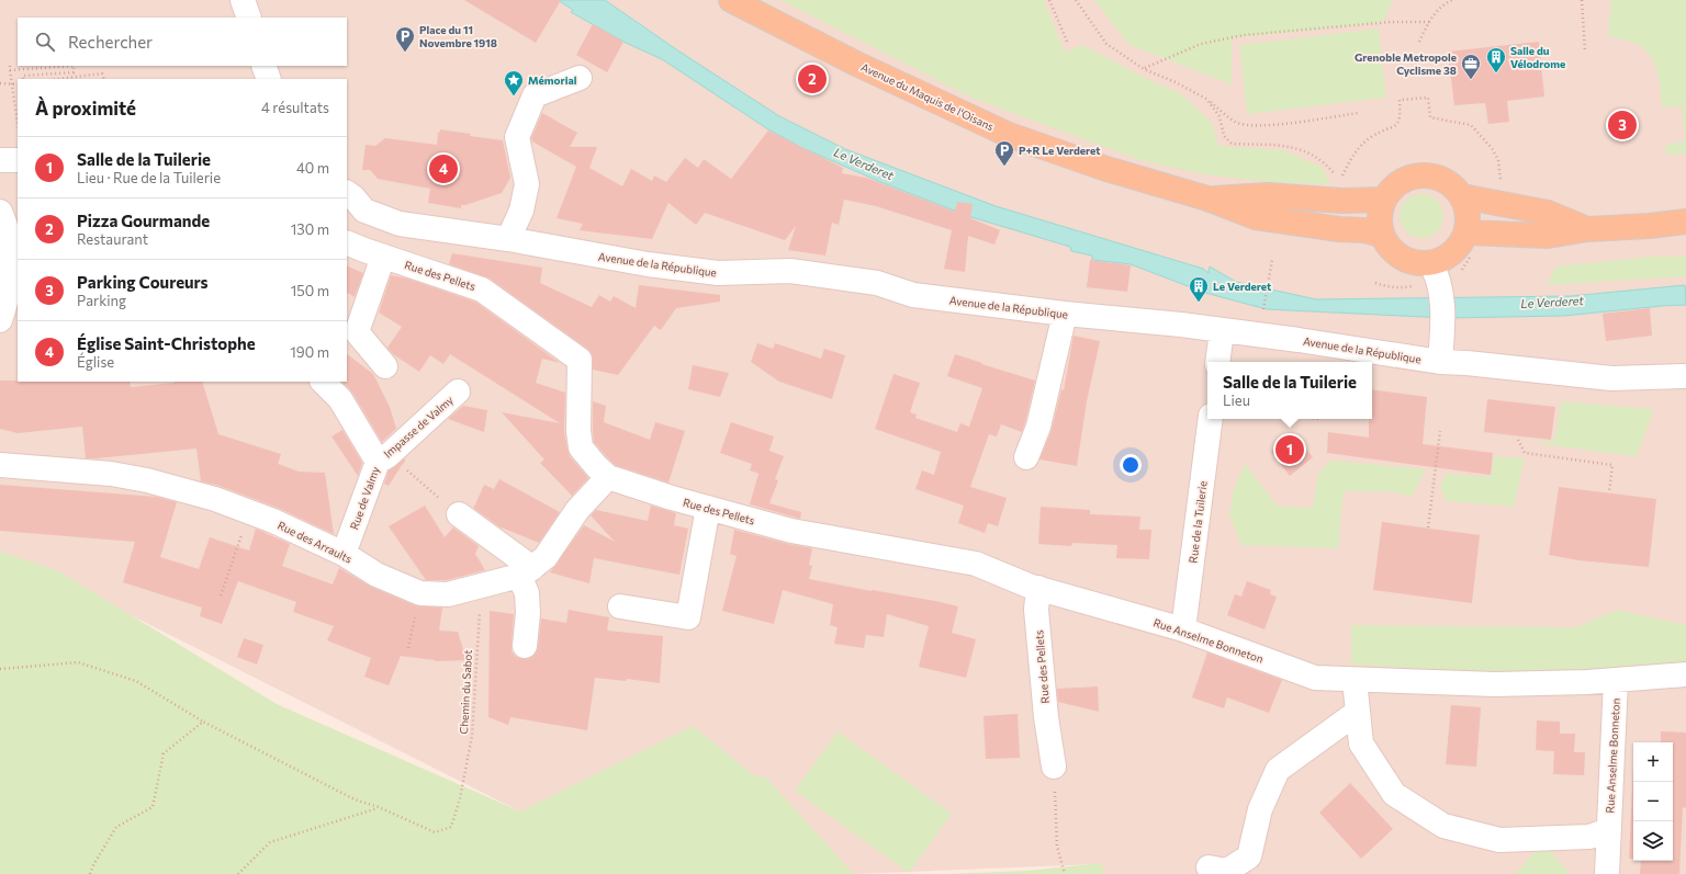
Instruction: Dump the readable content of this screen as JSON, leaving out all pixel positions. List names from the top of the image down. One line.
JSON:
{"streets":{"main road":["Avenue du Maquis de l'Oisans"],"street":["Avenue de la République","Rue des Pellets","Impasse de Valmy","Rue de Valmy","Rue de la Tuilerie","Rue des Arraults","Rue Anselme Bonneton"],"path":["Chemin du Sabot"]},"crossings":[["Rue des Pellets","Rue des Arraults"],["Rue des Pellets","Rue Anselme Bonneton"],["Impasse de Valmy","Rue de Valmy"],["Rue de Valmy","Rue des Arraults"],["Rue de la Tuilerie","Rue Anselme Bonneton"],["Rue des Arraults","Chemin du Sabot"]],"water":["Le Verderet"],"places":{"parking":["Place du 11 Novembre 1918","P+R Le Verderet"],"building":["Salle du Vélodrome","Le Verderet"],"office":["Grenoble Metropole Cyclisme 38"],"place":["Mémorial"]},"page":{"search":"Rechercher","pins":["2","3","4","1"],"heading":["À proximité","4 résultats"],"list":[{"mark":"1","name":"Salle de la Tuilerie","note":"Lieu · Rue de la Tuilerie","value":"40 m"},{"mark":"2","name":"Pizza Gourmande","note":"Restaurant","value":"130 m"},{"mark":"3","name":"Parking Coureurs","note":"Parking","value":"150 m"},{"mark":"4","name":"Église Saint-Christophe","note":"Église","value":"190 m"}],"popup":["Salle de la Tuilerie","Lieu"],"map_buttons":["+","−"]}}
